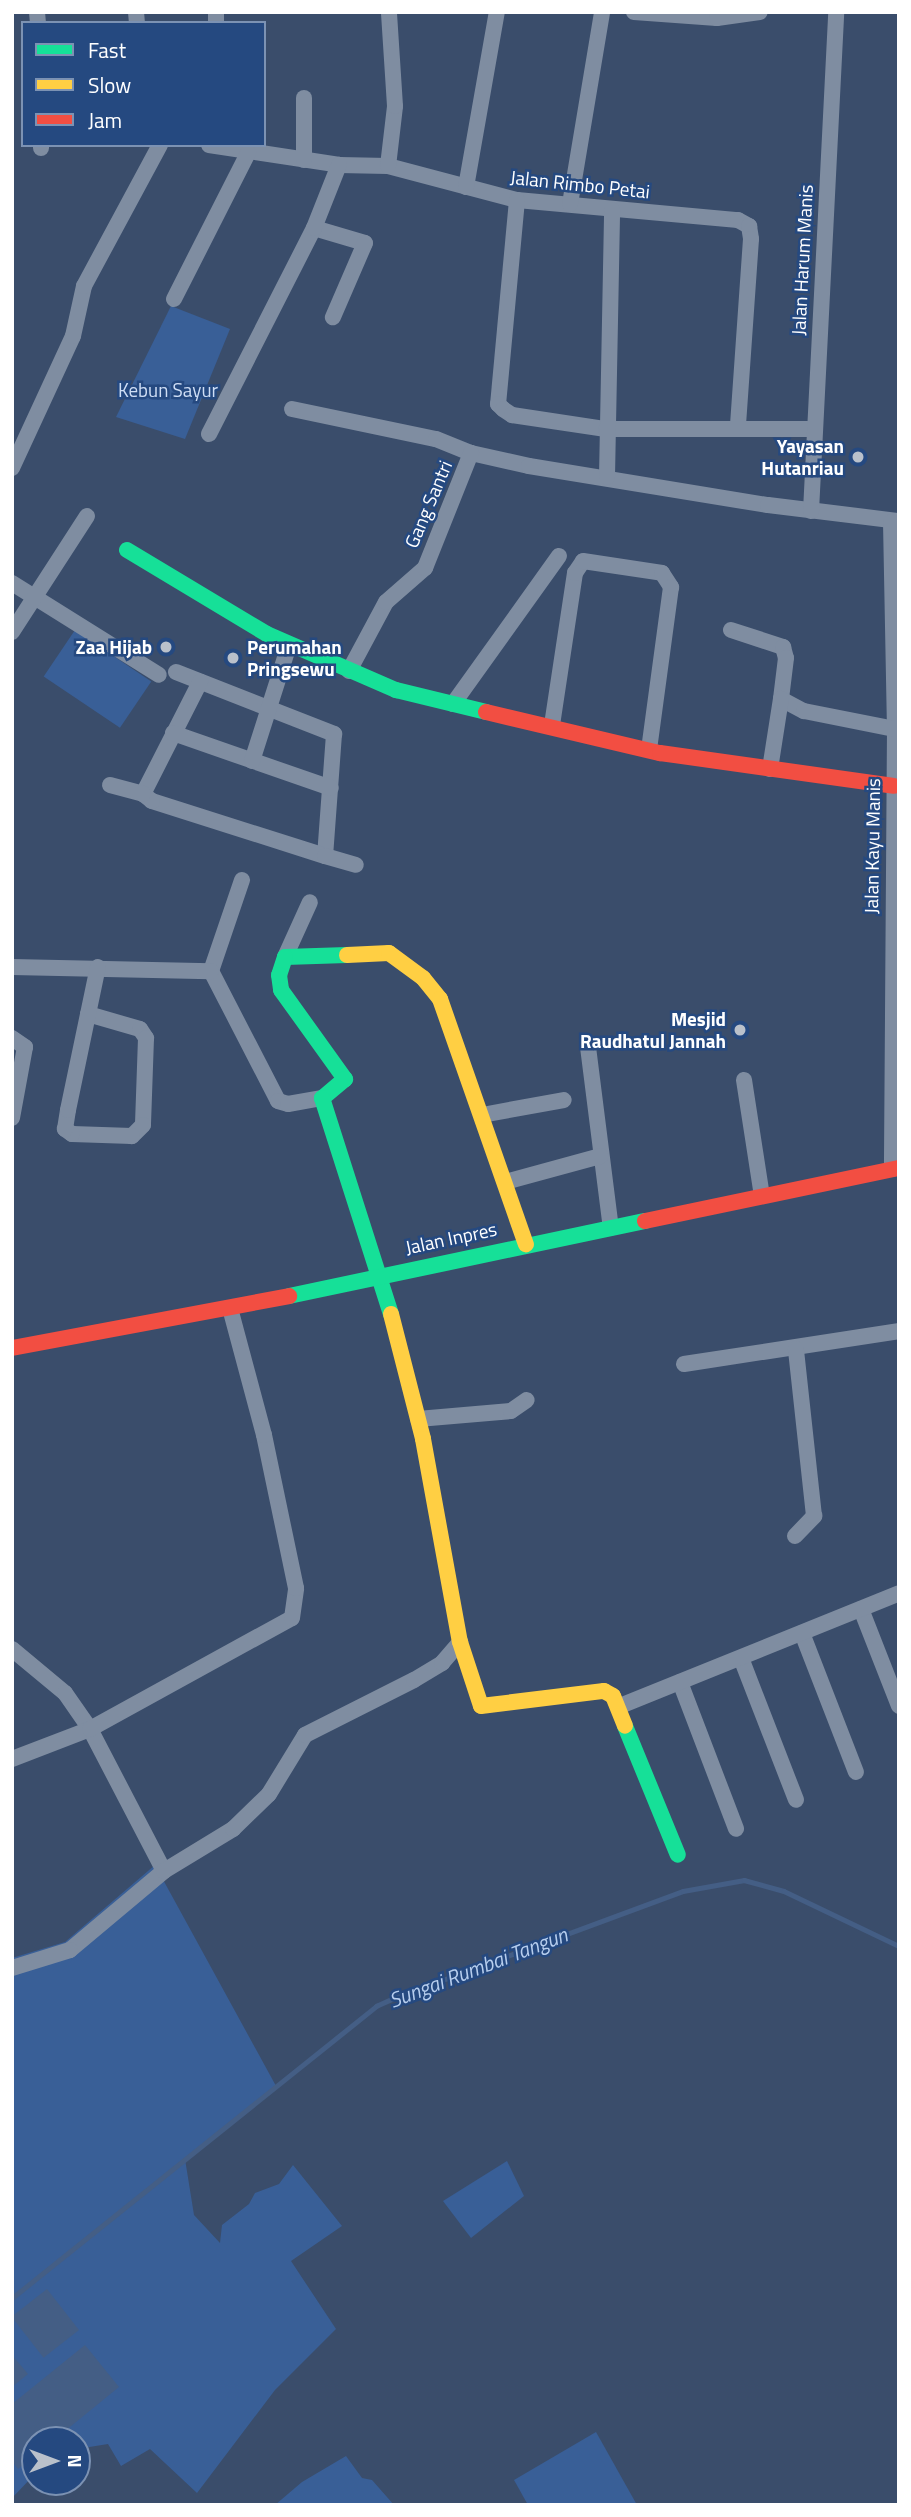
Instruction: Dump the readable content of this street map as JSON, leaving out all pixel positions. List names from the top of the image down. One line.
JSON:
{"streets":{"street":["Jalan Rimbo Petai","Jalan Harum Manis","Gang Santri","Jalan Kayu Manis","Jalan Inpres"]},"crossings":[["Jalan Kayu Manis","Jalan Inpres"]],"water":["Sungai Rumbai Tangun"],"parks":["Kebun Sayur"],"places":["Yayasan Hutanriau","Zaa Hijab","Perumahan Pringsewu","Mesjid Raudhatul Jannah"],"legend":["Fast","Slow","Jam"],"north":"right"}
